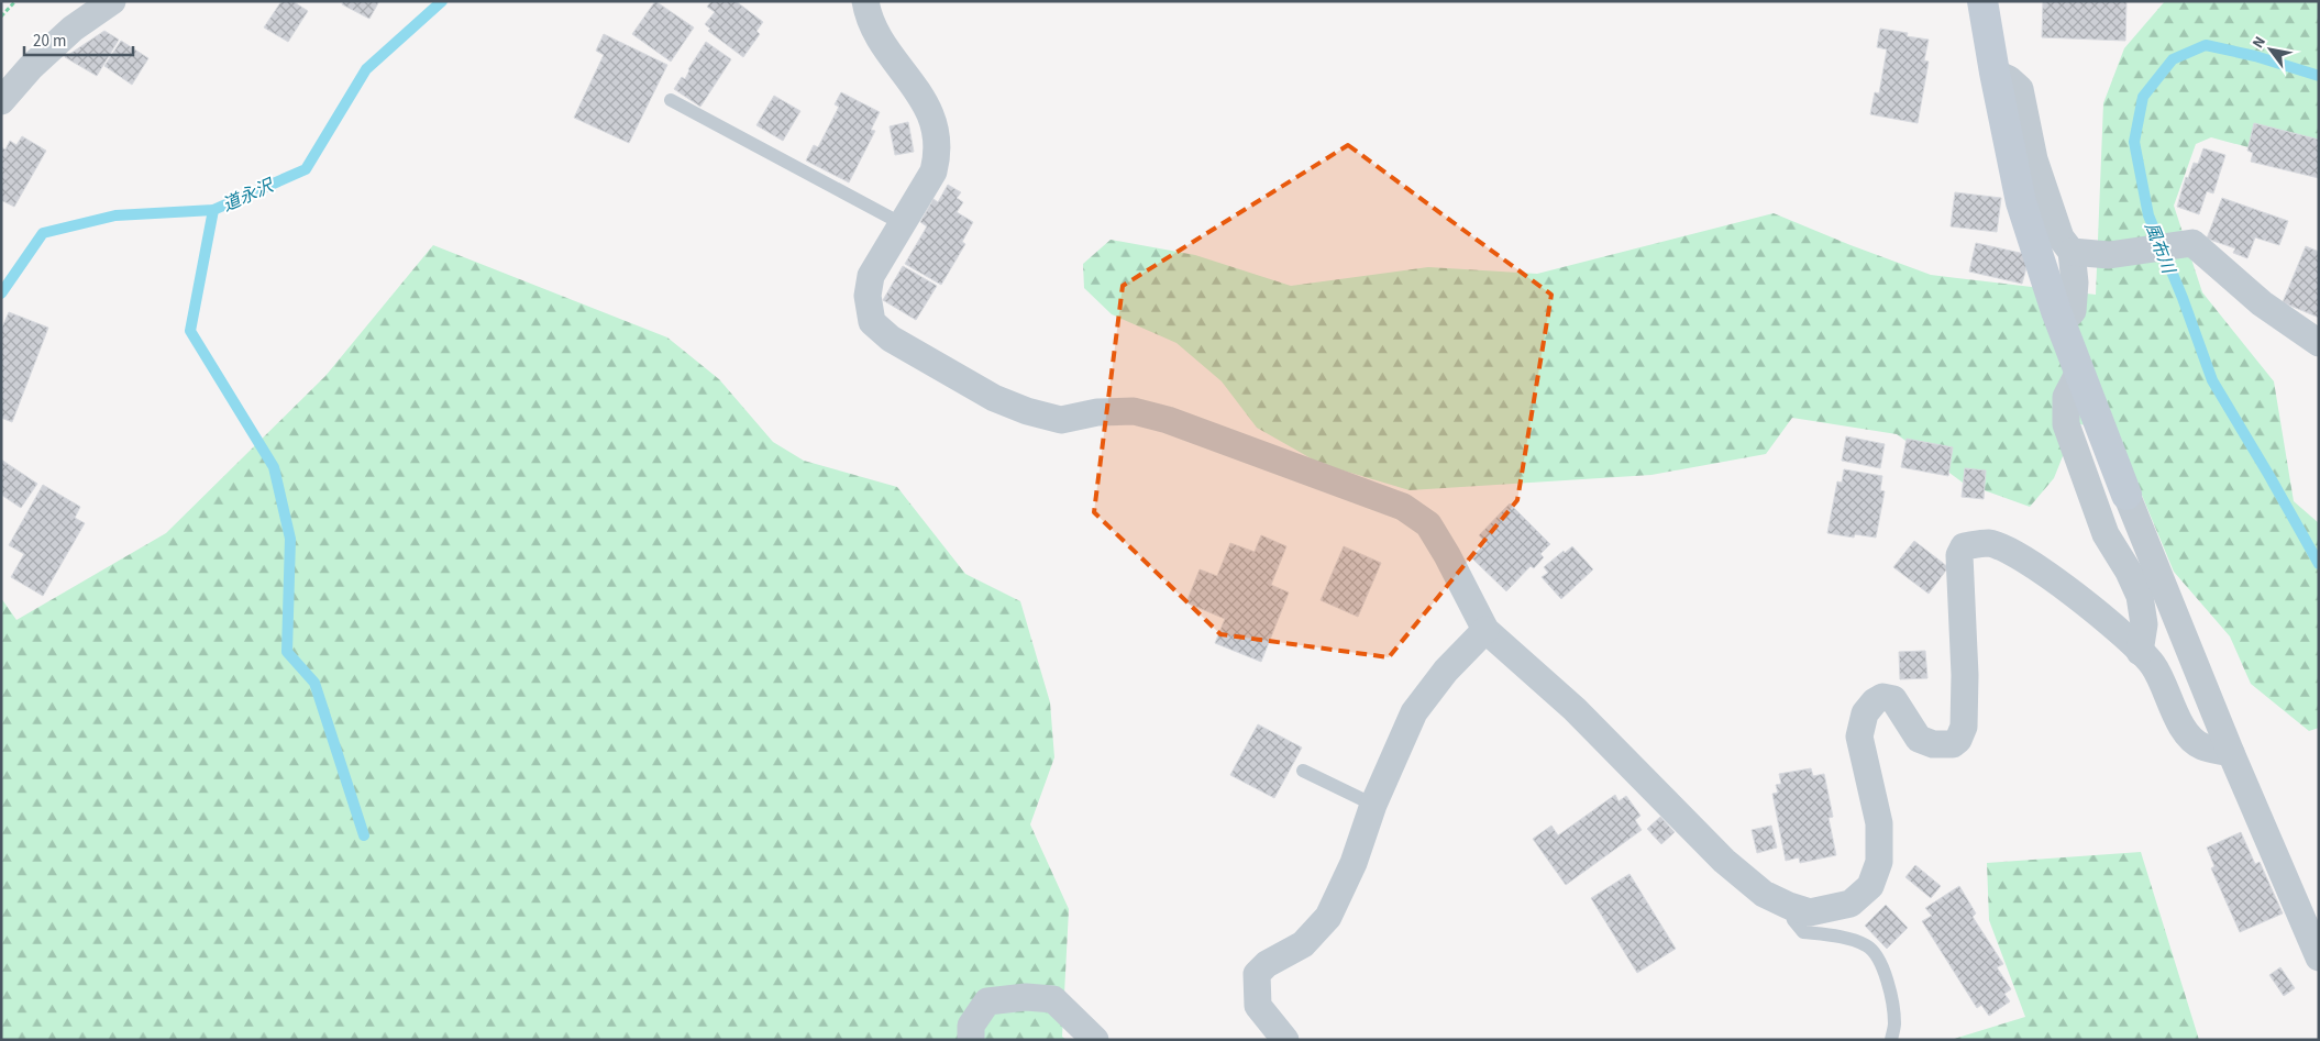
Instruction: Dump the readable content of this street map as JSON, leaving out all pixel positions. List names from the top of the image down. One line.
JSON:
{"water":["道永沢","風布川"],"scale_bar":"20 m","north":"top left"}
